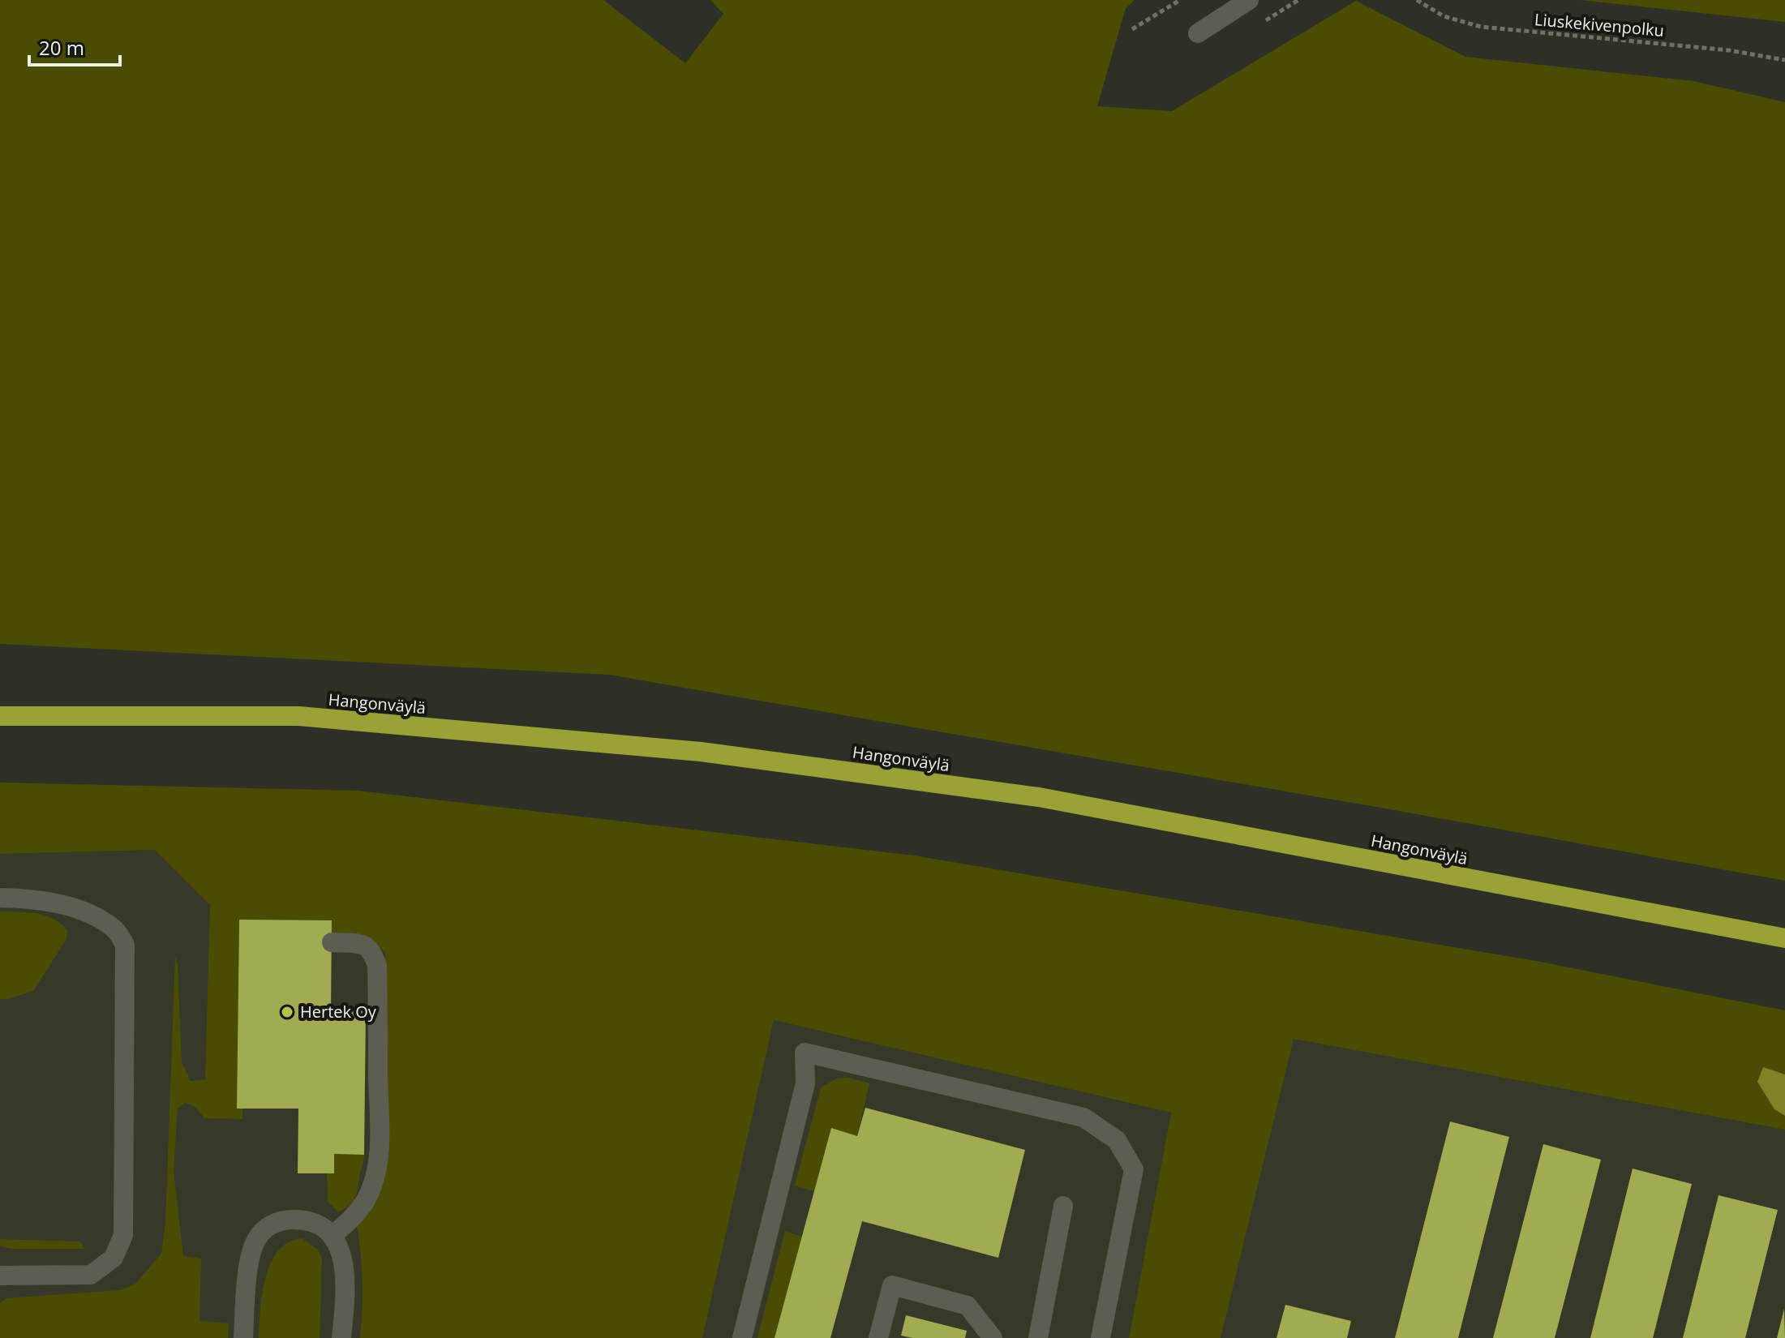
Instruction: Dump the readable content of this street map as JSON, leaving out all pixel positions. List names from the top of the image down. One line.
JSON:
{"streets":{"highway":["Hangonväylä"],"path":["Liuskekivenpolku"]},"places":["Hertek Oy"],"scale_bar":"20 m"}
